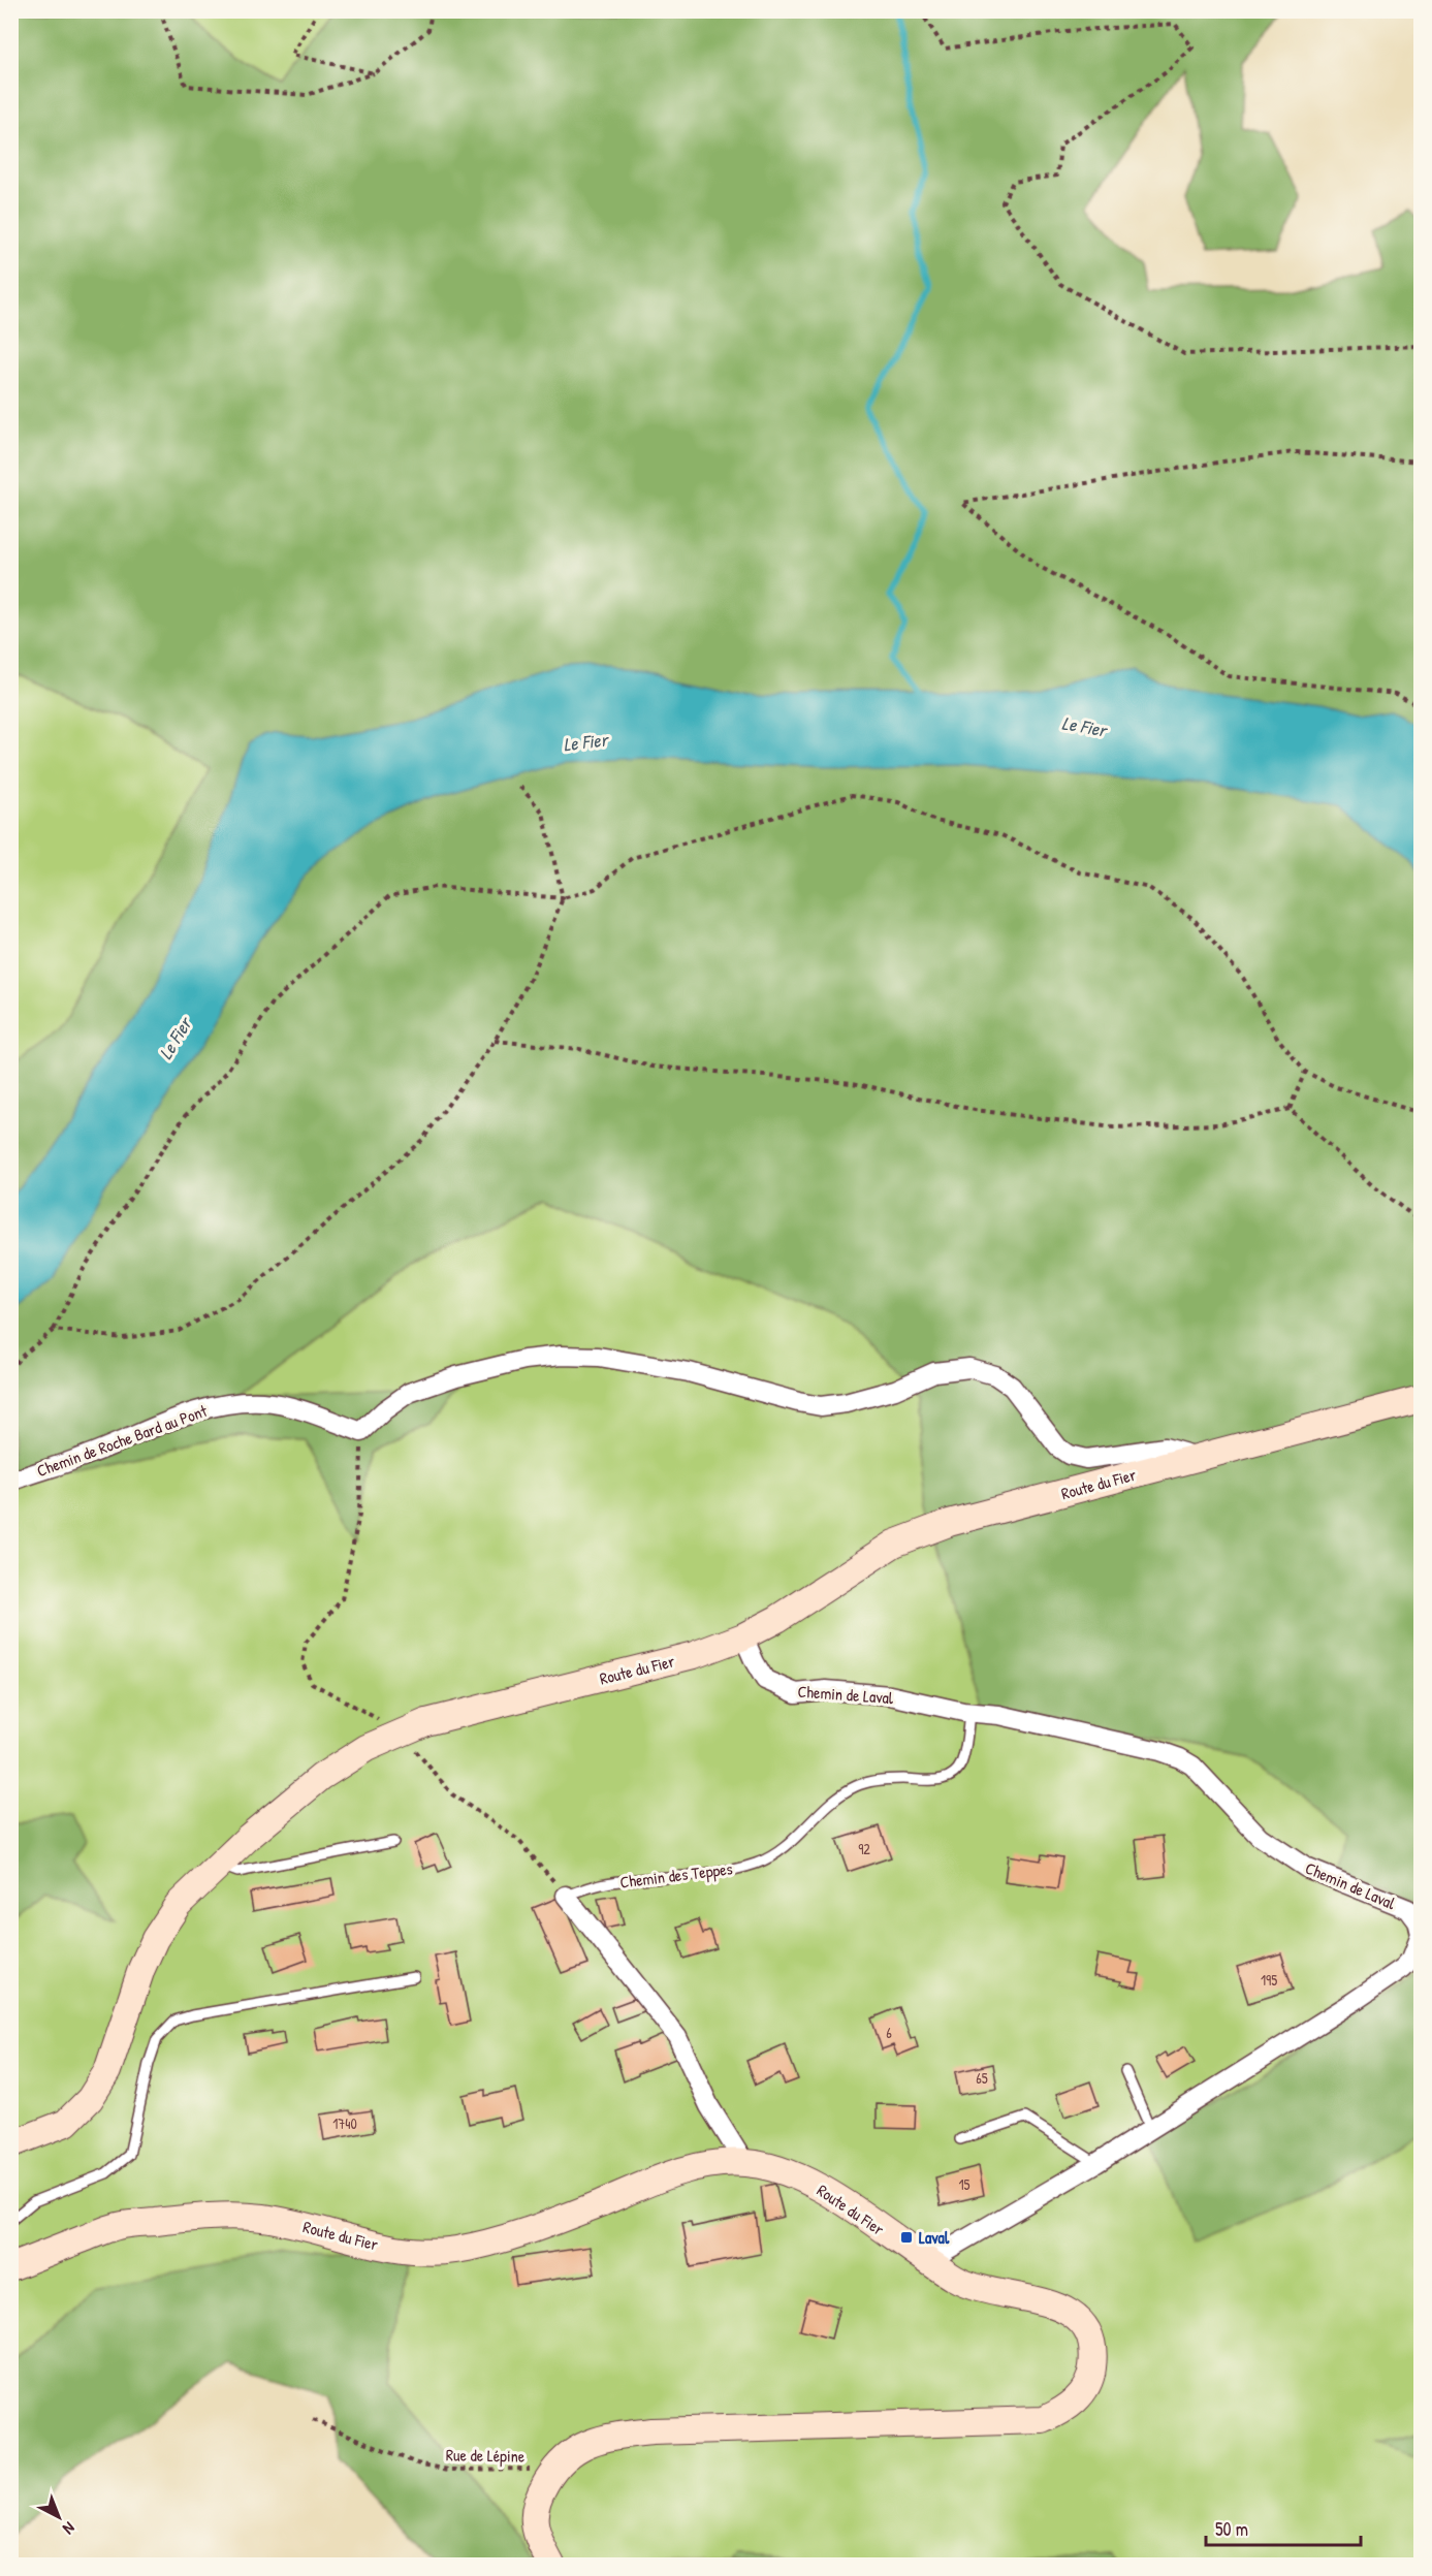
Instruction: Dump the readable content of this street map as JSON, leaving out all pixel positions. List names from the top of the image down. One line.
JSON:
{"streets":{"main road":["Route du Fier"],"street":["Chemin de Roche Bard au Pont","Chemin de Laval"],"lane":["Chemin des Teppes"],"path":["Rue de Lépine"]},"crossings":[["Route du Fier","Chemin de Laval"],["Route du Fier","Rue de Lépine"],["Chemin de Laval","Chemin des Teppes"]],"water":["Le Fier"],"places":{"transit":["Laval"]},"house_numbers":["92","195","6","65","1740","15"],"scale_bar":"50 m","north":"bottom right"}
